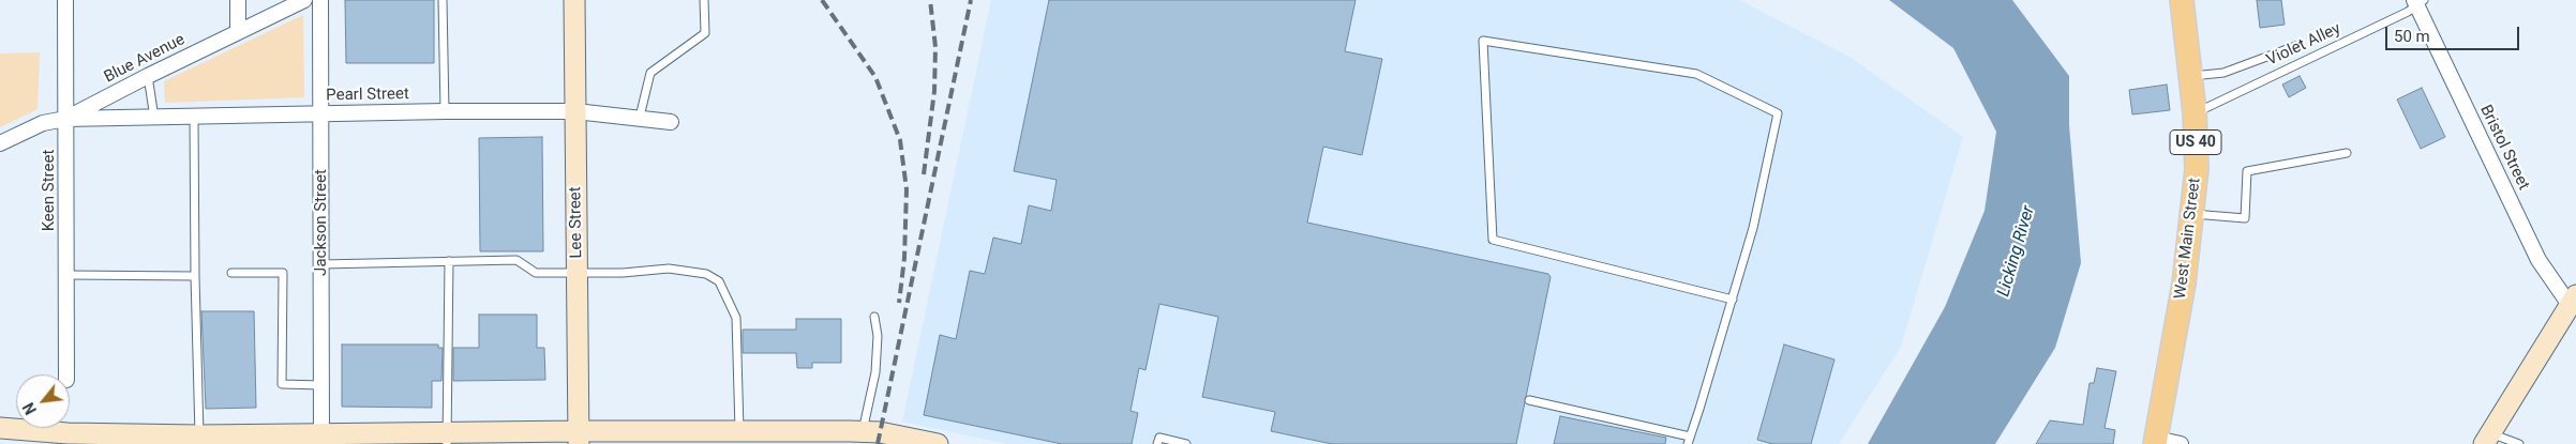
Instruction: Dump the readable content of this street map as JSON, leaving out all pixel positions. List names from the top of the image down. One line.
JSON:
{"streets":{"main road":["US 40","Lee Street","West Main Street"],"street":["Blue Avenue","Pearl Street","Bristol Street","Keen Street","Jackson Street"],"lane":["Violet Alley"]},"crossings":[["Violet Alley","Bristol Street"],["Violet Alley","West Main Street"],["Blue Avenue","Pearl Street"],["Blue Avenue","Keen Street"],["Pearl Street","Keen Street"],["Pearl Street","Jackson Street"],["Pearl Street","Lee Street"]],"water":["Licking River"],"scale_bar":"50 m","north":"bottom left"}
